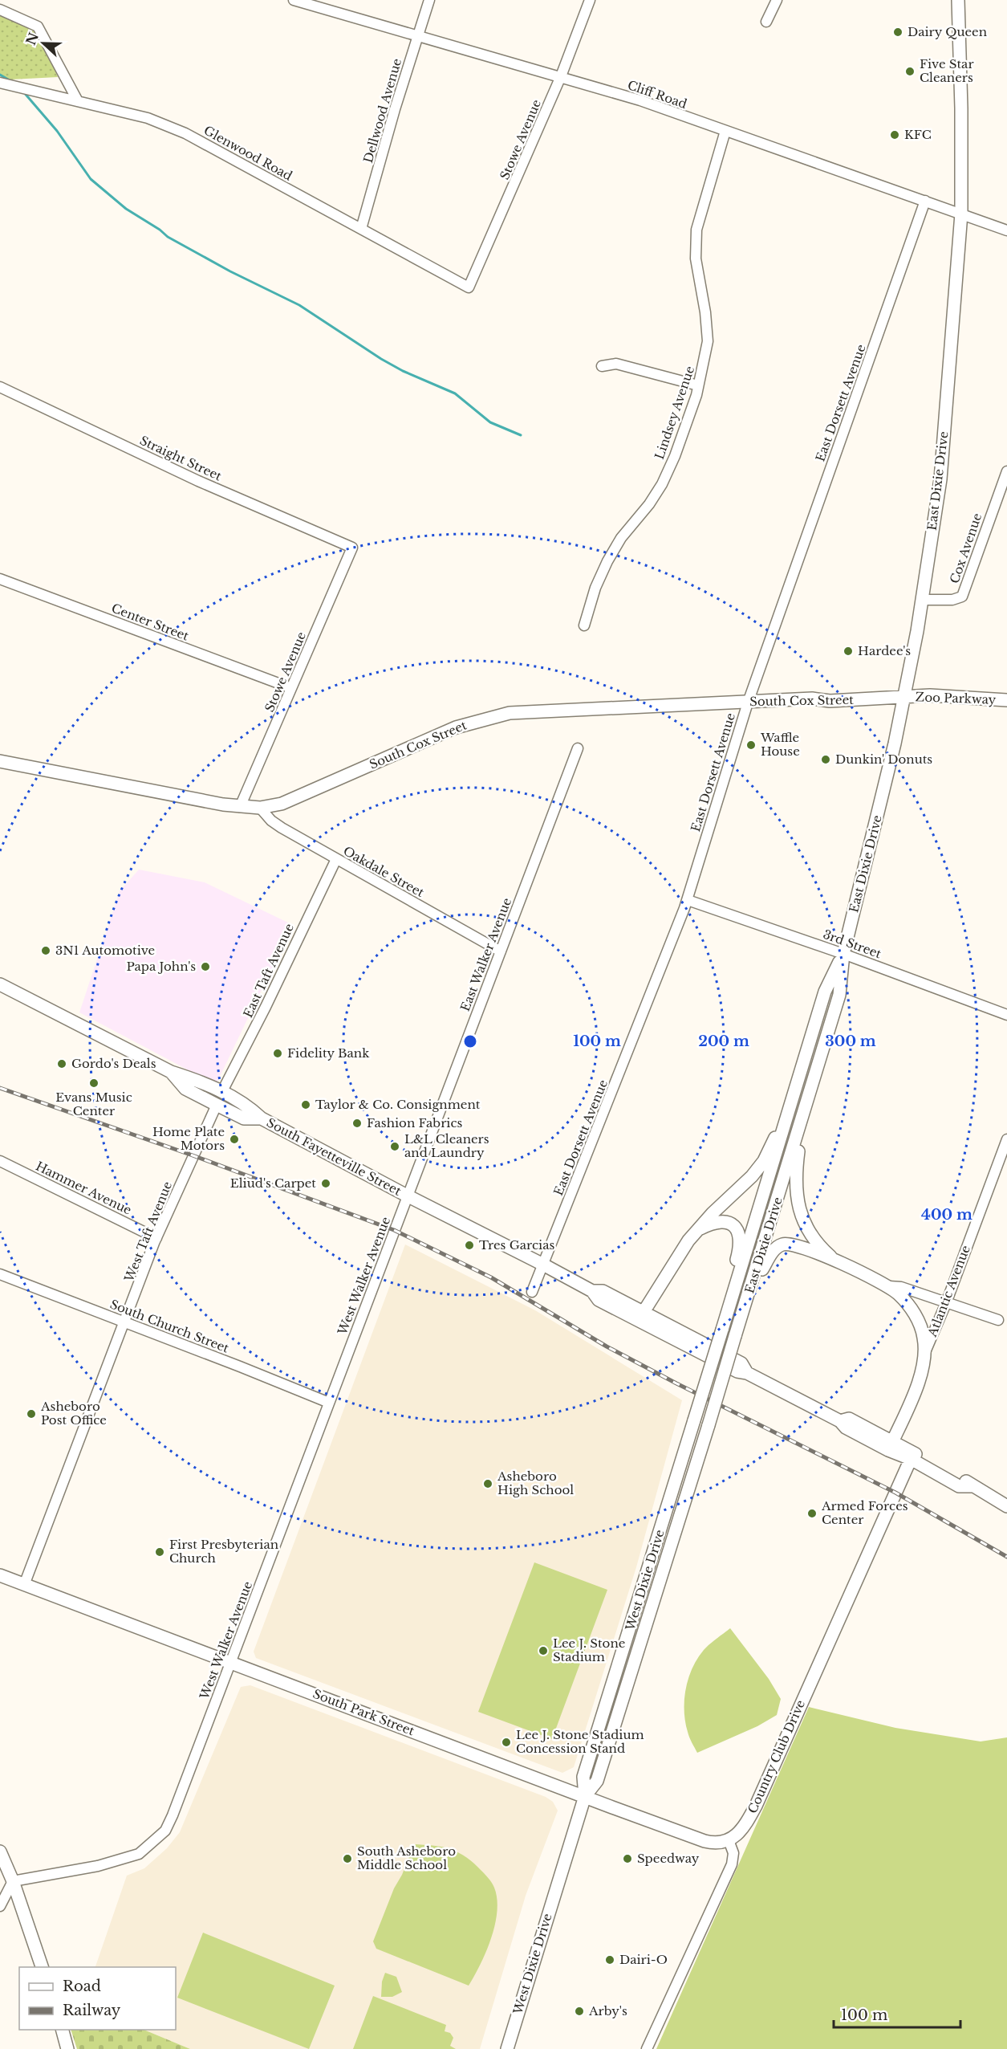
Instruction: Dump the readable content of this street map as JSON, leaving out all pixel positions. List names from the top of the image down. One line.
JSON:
{"streets":{"main road":["East Dixie Drive","Zoo Parkway","South Cox Street","South Fayetteville Street","Atlantic Avenue","West Dixie Drive","South Park Street","Country Club Drive"],"street":["Cliff Road","Dellwood Avenue","Stowe Avenue","Glenwood Road","East Dorsett Avenue","Lindsey Avenue","Straight Street","Cox Avenue","Center Street","Oakdale Street","3rd Street","East Walker Avenue","East Taft Avenue","Hammer Avenue","West Taft Avenue","West Walker Avenue","South Church Street"]},"crossings":[["Cliff Road","Dellwood Avenue"],["Cliff Road","Stowe Avenue"],["Cliff Road","East Dorsett Avenue"],["Cliff Road","Lindsey Avenue"],["Cliff Road","East Dixie Drive"],["Dellwood Avenue","Glenwood Road"],["Stowe Avenue","Glenwood Road"],["Stowe Avenue","Straight Street"],["Stowe Avenue","Center Street"],["Stowe Avenue","South Cox Street"],["East Dorsett Avenue","South Cox Street"],["East Dorsett Avenue","3rd Street"],["East Dorsett Avenue","South Fayetteville Street"],["East Dixie Drive","Cox Avenue"],["East Dixie Drive","Zoo Parkway"],["East Dixie Drive","South Cox Street"],["East Dixie Drive","3rd Street"],["East Dixie Drive","West Dixie Drive"],["Zoo Parkway","South Cox Street"],["South Cox Street","Oakdale Street"],["Oakdale Street","East Walker Avenue"],["Oakdale Street","East Taft Avenue"],["East Walker Avenue","South Fayetteville Street"],["East Walker Avenue","West Walker Avenue"],["East Taft Avenue","South Fayetteville Street"],["South Fayetteville Street","West Walker Avenue"],["South Fayetteville Street","Atlantic Avenue"],["South Fayetteville Street","Country Club Drive"],["Hammer Avenue","West Taft Avenue"],["West Taft Avenue","South Church Street"],["West Taft Avenue","South Park Street"],["West Walker Avenue","South Church Street"],["West Walker Avenue","South Park Street"],["West Dixie Drive","South Park Street"],["South Park Street","Country Club Drive"]],"places":["Dairy Queen","Five Star Cleaners","KFC","Hardee's","Waffle House","Dunkin' Donuts","3N1 Automotive","Papa John's","Fidelity Bank","Gordo's Deals","Evans Music Center","Taylor & Co. Consignment","Fashion Fabrics","Home Plate Motors","L&L Cleaners and Laundry","Eliud's Carpet","Tres Garcias","Asheboro Post Office","Asheboro High School","Armed Forces Center","First Presbyterian Church","Lee J. Stone Stadium","Lee J. Stone Stadium Concession Stand","South Asheboro Middle School","Speedway","Dairi-O","Arby's"],"legend":["Road","Railway"],"scale_bar":"100 m","north":"left","rings":["100 m","200 m","300 m","400 m"]}
